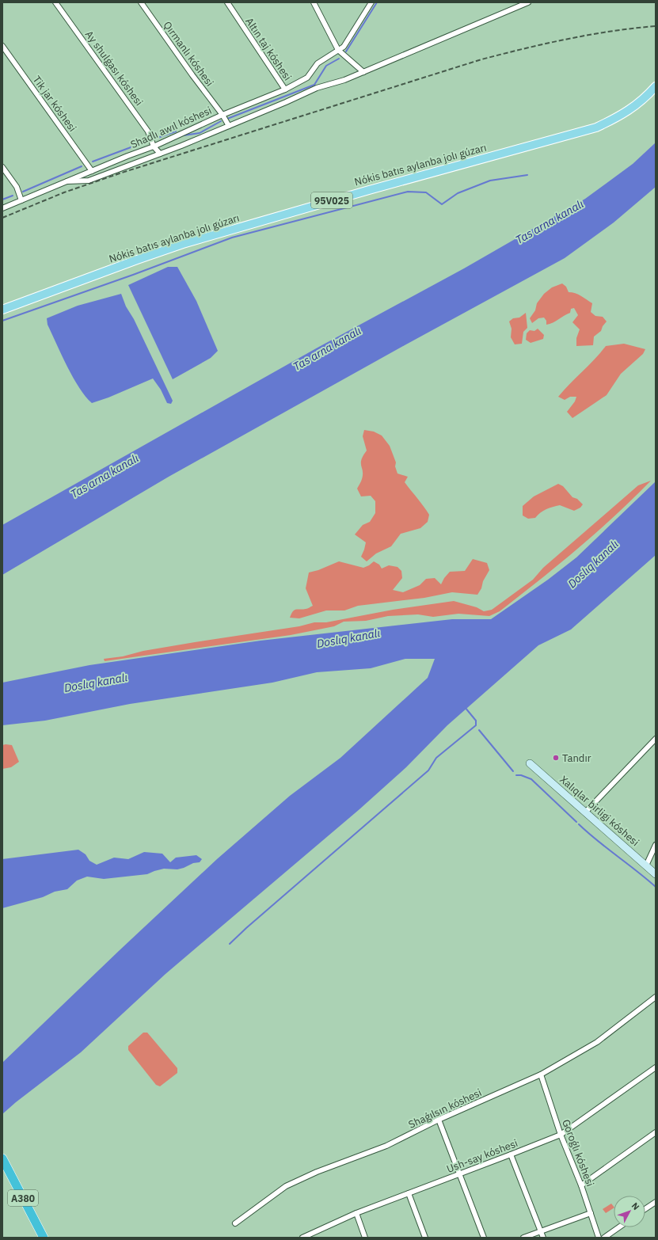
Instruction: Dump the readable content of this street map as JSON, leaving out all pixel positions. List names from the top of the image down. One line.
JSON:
{"streets":{"highway":["A380"],"main road":["Nókis batıs aylanba jolı gúzarı","95V025"],"street":["Altın taj kóshesi","Qırmanlı kóshesi","Ay shulǵası kóshesi","Tik jar kóshesi","Shadlı awıl kóshesi","Xalıqlar birligi kóshesi","Shaǵılsın kóshesi","Goroǵlı kóshesi","Ush-say kóshesi"]},"crossings":[["Altın taj kóshesi","Shadlı awıl kóshesi"],["Qırmanlı kóshesi","Shadlı awıl kóshesi"],["Ay shulǵası kóshesi","Shadlı awıl kóshesi"],["Tik jar kóshesi","Shadlı awıl kóshesi"],["Shaǵılsın kóshesi","Goroǵlı kóshesi"],["Goroǵlı kóshesi","Ush-say kóshesi"]],"water":["Tas arna kanalı","Doslıq kanalı"],"places":["Tandır"],"north":"top right"}
